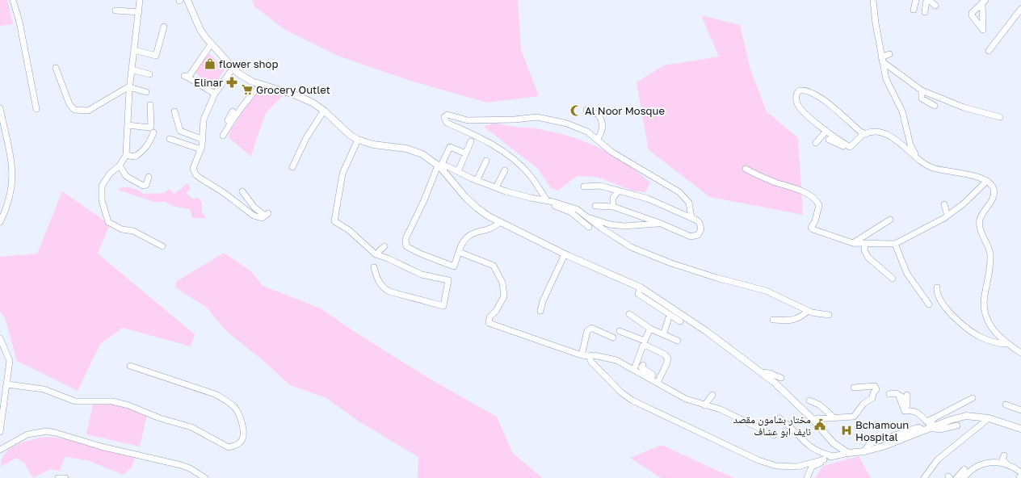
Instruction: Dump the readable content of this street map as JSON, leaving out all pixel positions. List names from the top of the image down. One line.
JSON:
{"places":{"shop":["flower shop"],"pharmacy":["Elinar"],"supermarket":["Grocery Outlet"],"mosque":["Al Noor Mosque"],"public building":["مختار بشامون مقصد نايف ابو عسّاف"],"hospital":["Bchamoun Hospital"]}}
